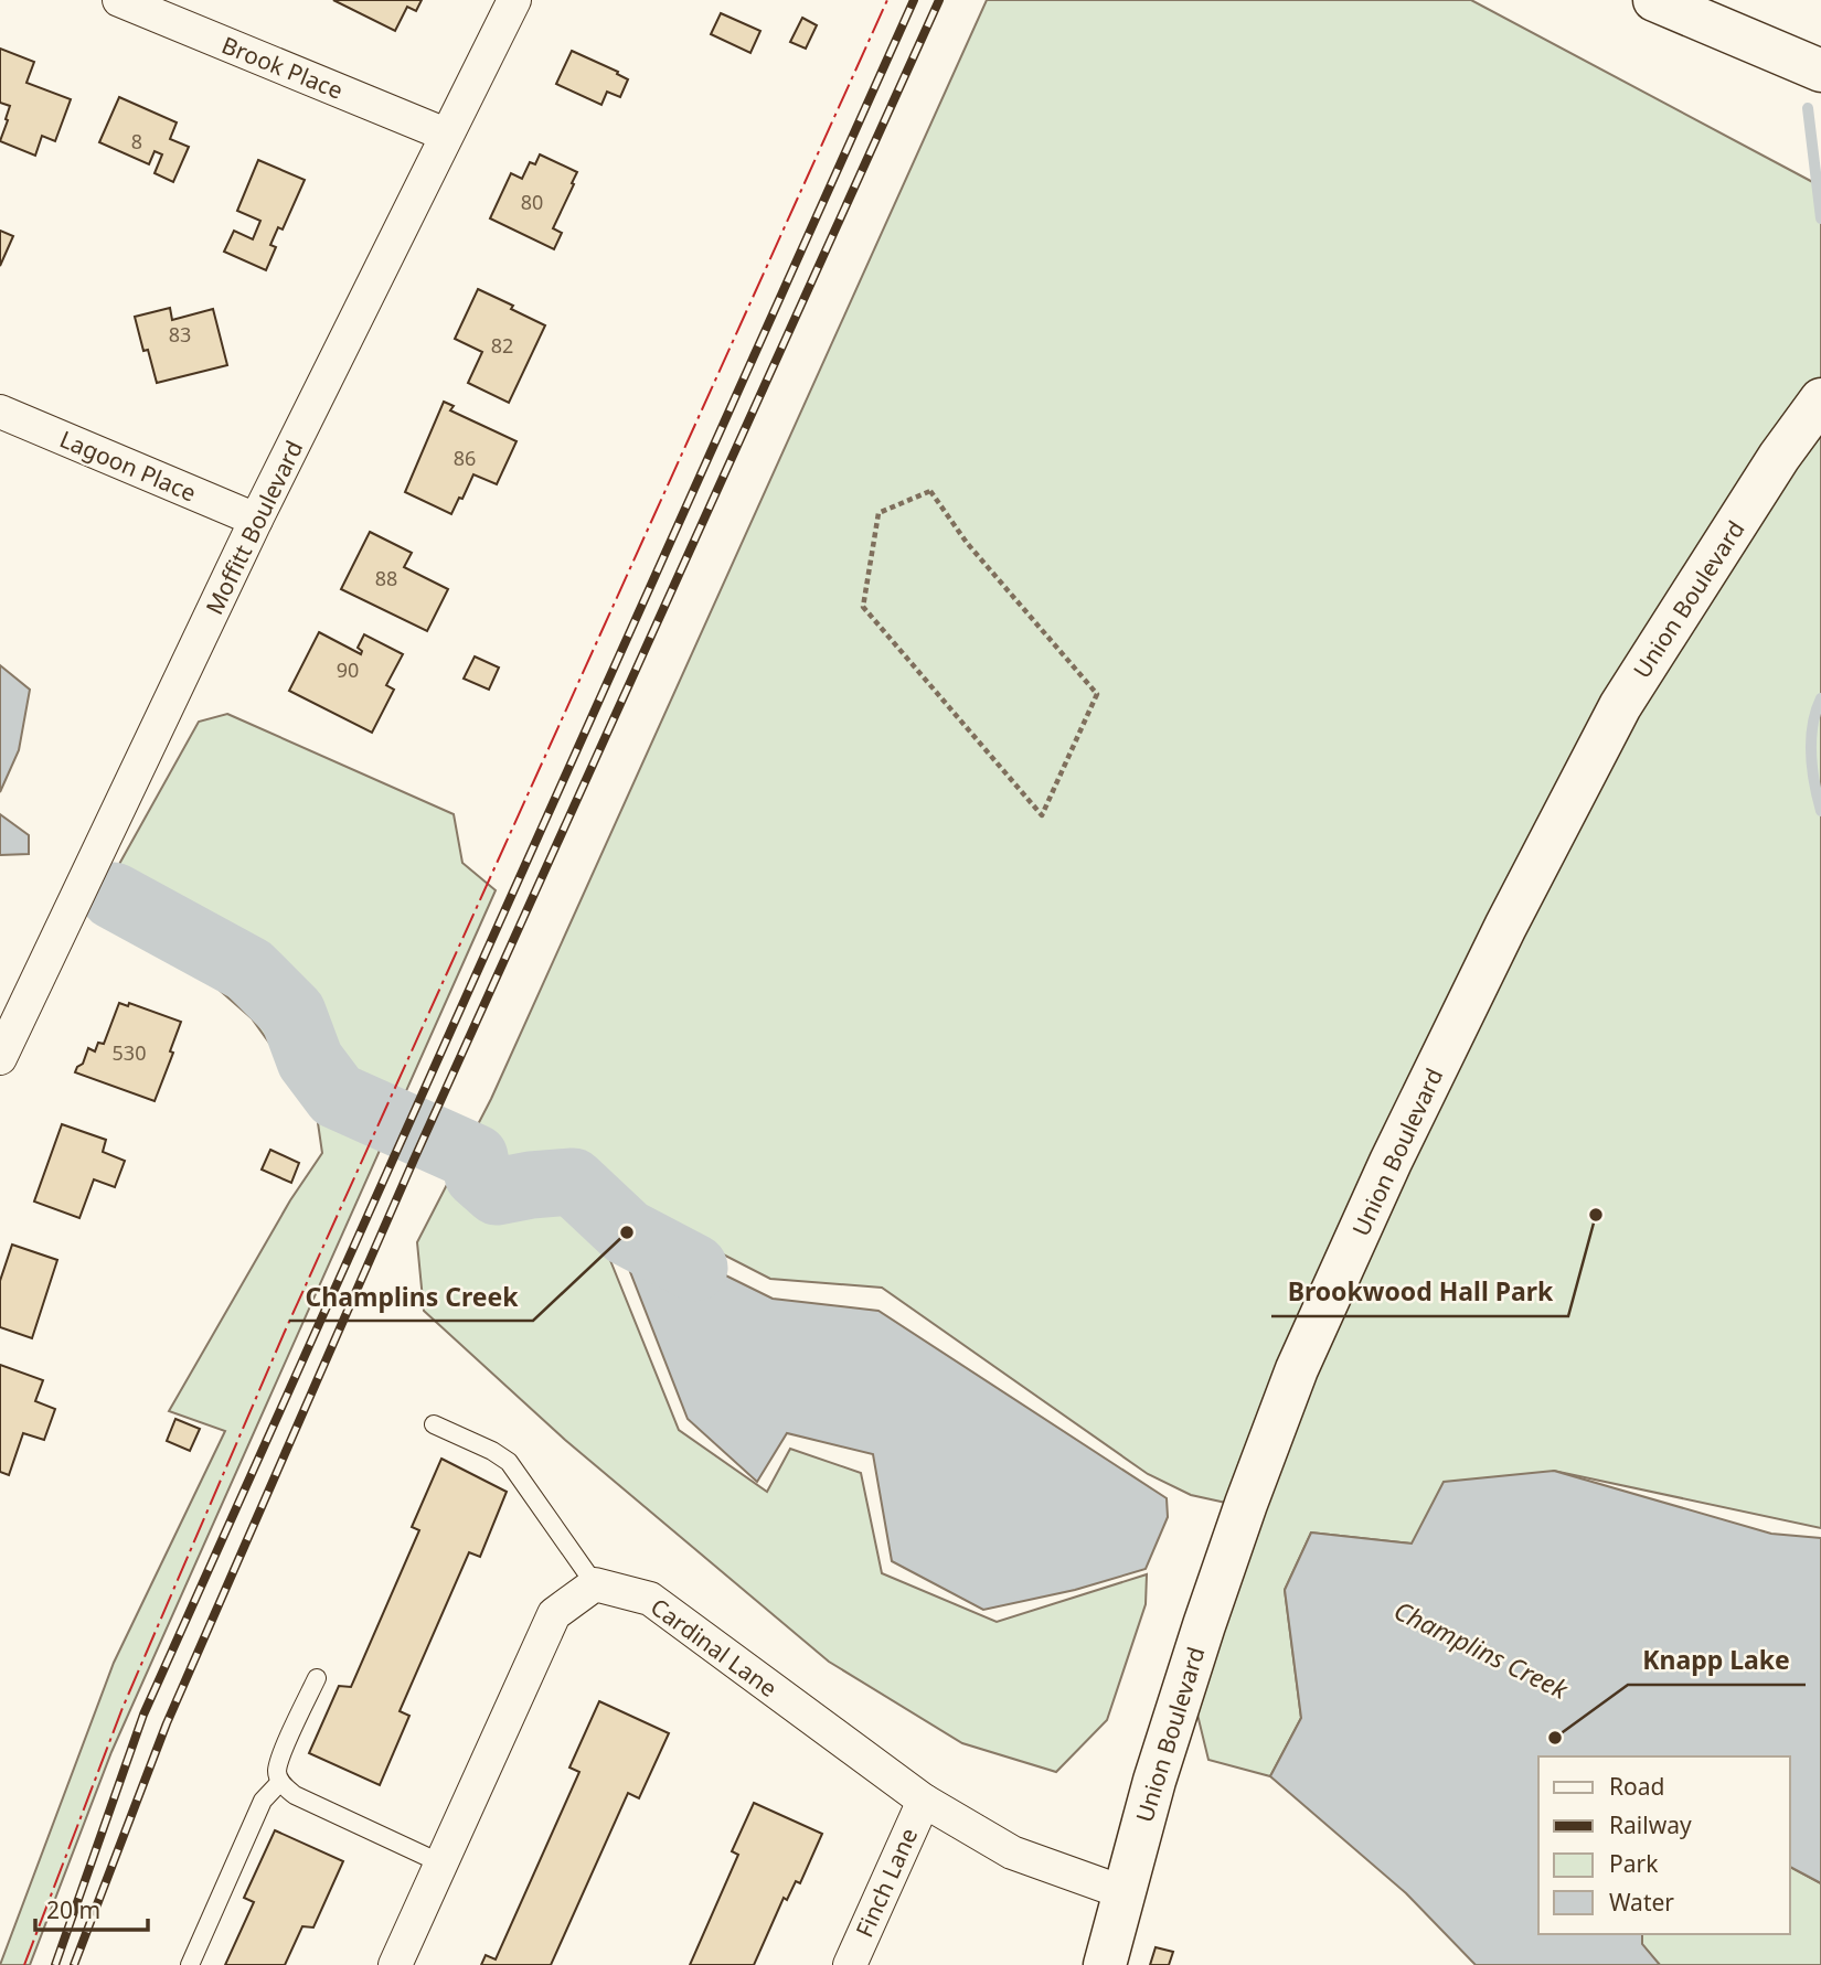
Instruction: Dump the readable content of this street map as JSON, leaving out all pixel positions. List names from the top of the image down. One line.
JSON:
{"streets":{"main road":["Union Boulevard"],"street":["Brook Place","Lagoon Place","Moffitt Boulevard","Cardinal Lane","Finch Lane"]},"crossings":[["Brook Place","Moffitt Boulevard"],["Lagoon Place","Moffitt Boulevard"],["Union Boulevard","Cardinal Lane"],["Cardinal Lane","Finch Lane"]],"water":["Champlins Creek"],"places":["Brookwood Hall Park","Champlins Creek","Knapp Lake"],"house_numbers":["8","80","83","82","86","88","90","530"],"legend":["Road","Railway","Park","Water"],"scale_bar":"20 m"}
